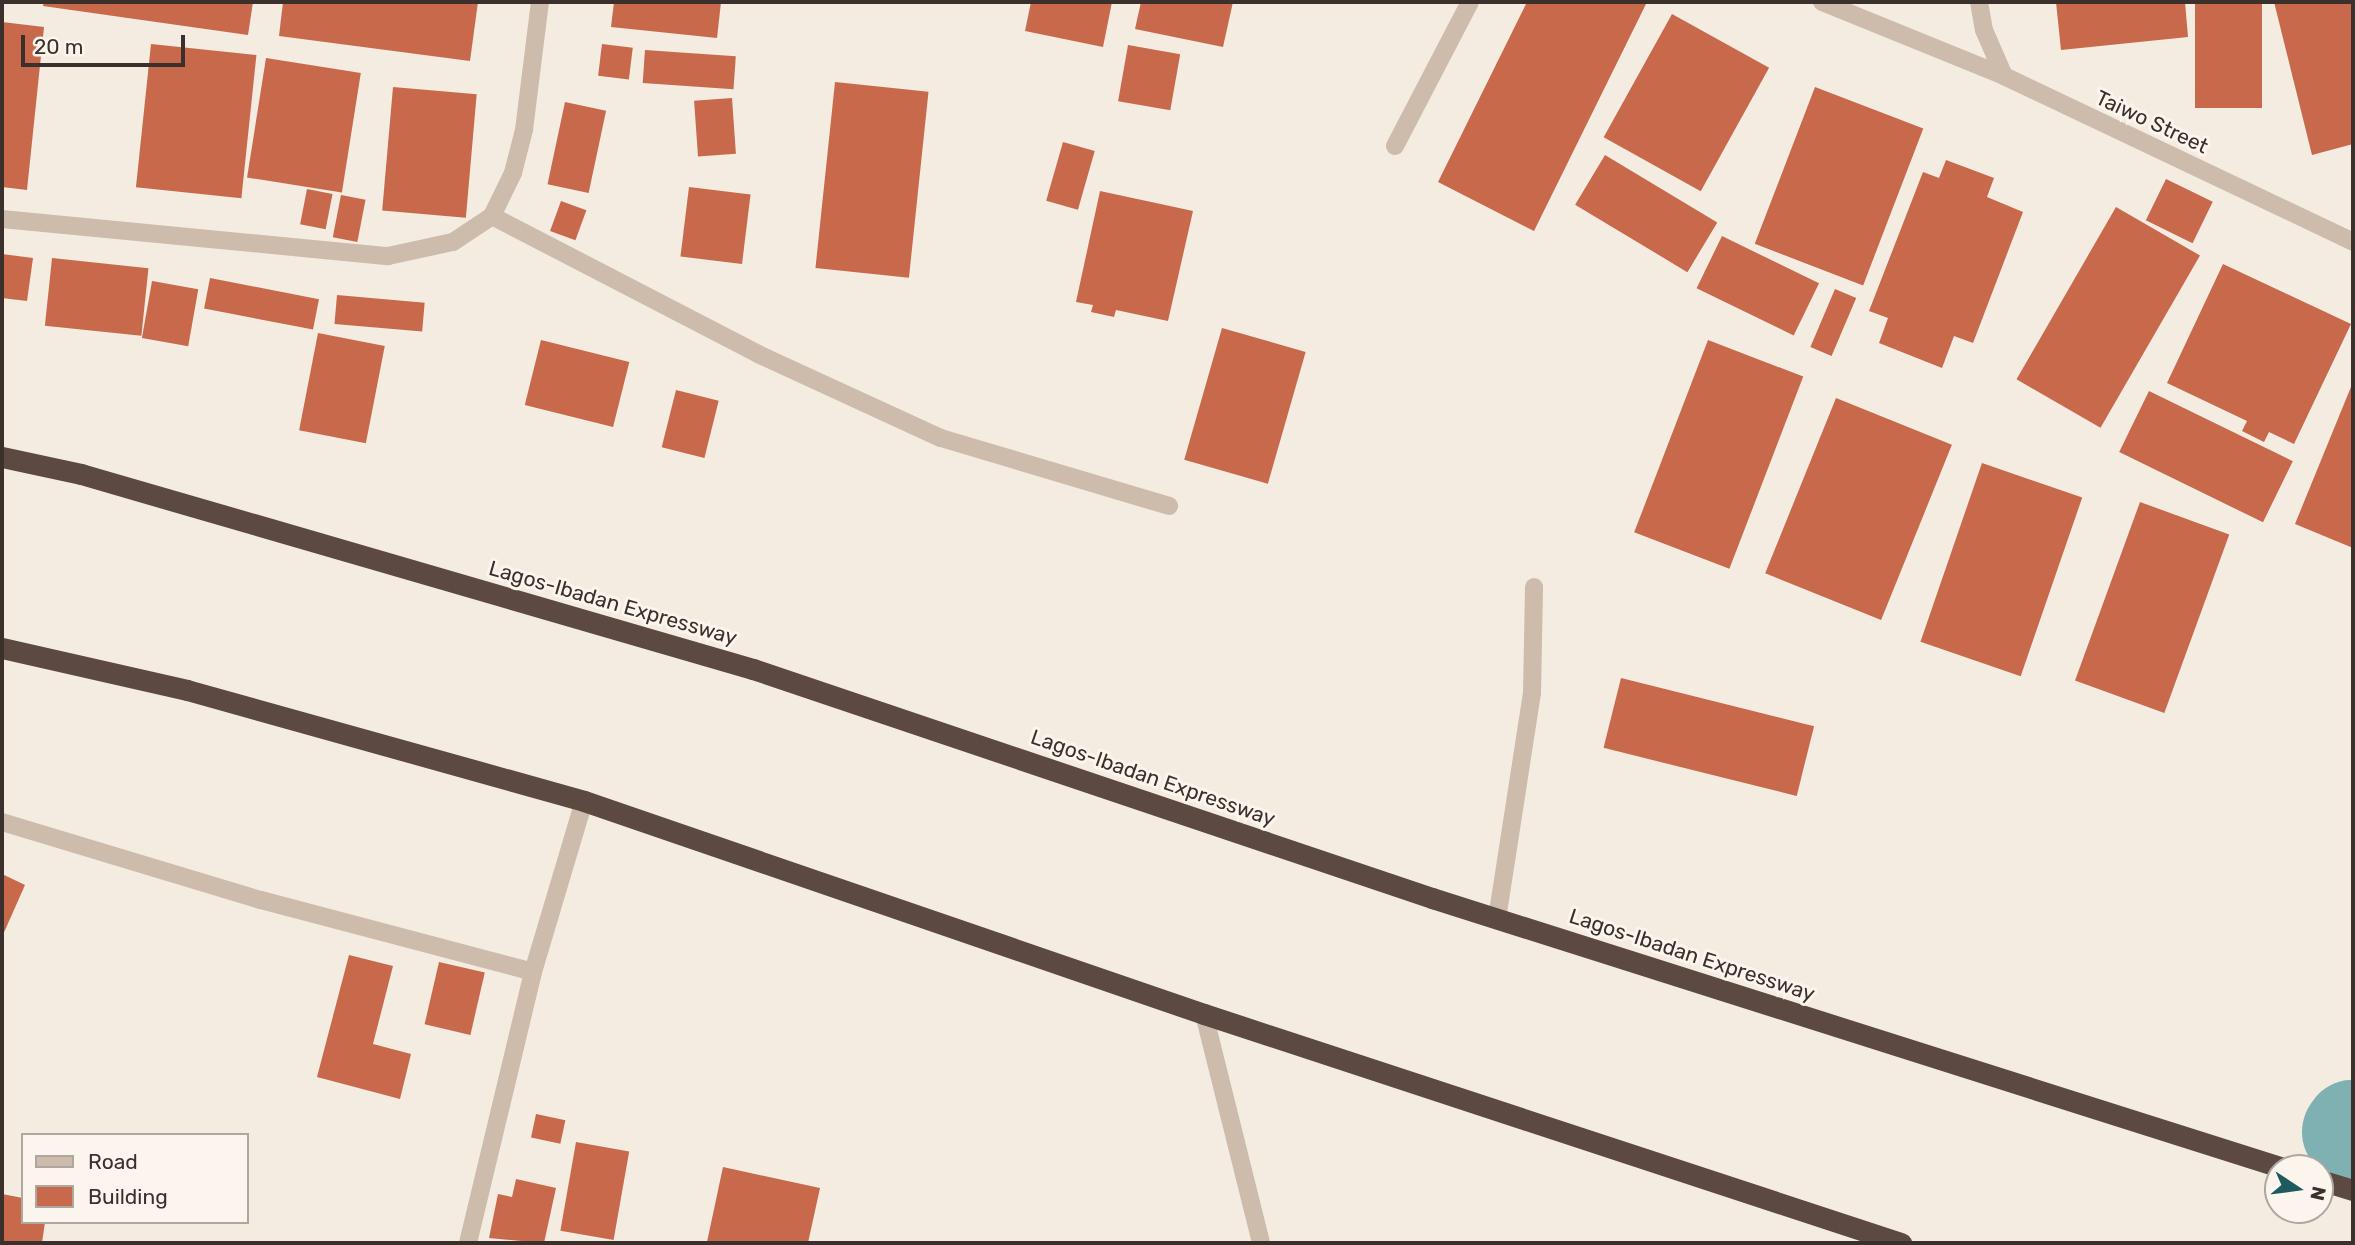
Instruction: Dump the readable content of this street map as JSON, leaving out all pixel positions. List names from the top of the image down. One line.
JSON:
{"streets":{"highway":["Lagos-Ibadan Expressway"],"street":["Taiwo Street"]},"legend":["Road","Building"],"scale_bar":"20 m","north":"right"}
